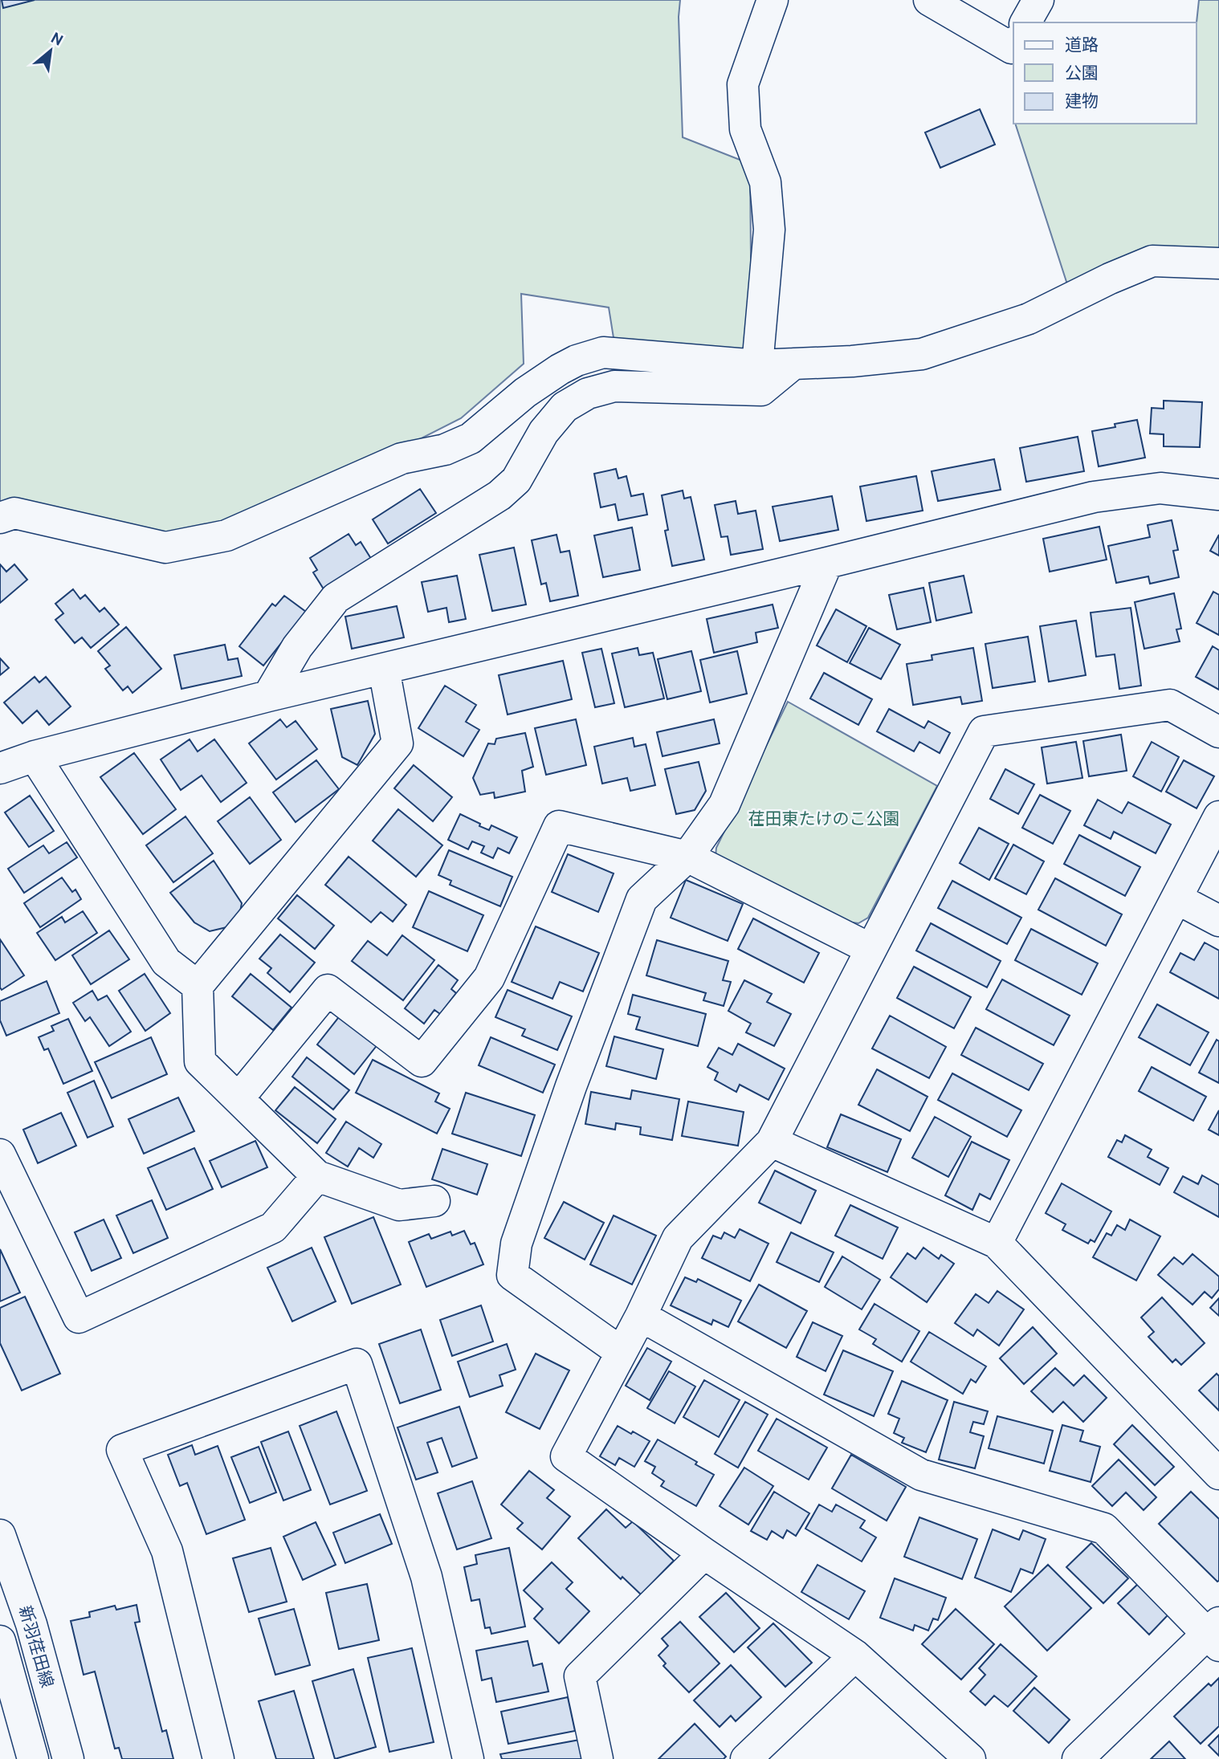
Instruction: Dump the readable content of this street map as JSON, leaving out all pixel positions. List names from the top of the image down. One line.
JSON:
{"streets":{"street":["新羽荏田線"]},"parks":["荏田東たけのこ公園"],"legend":["道路","公園","建物"],"north":"top right"}
